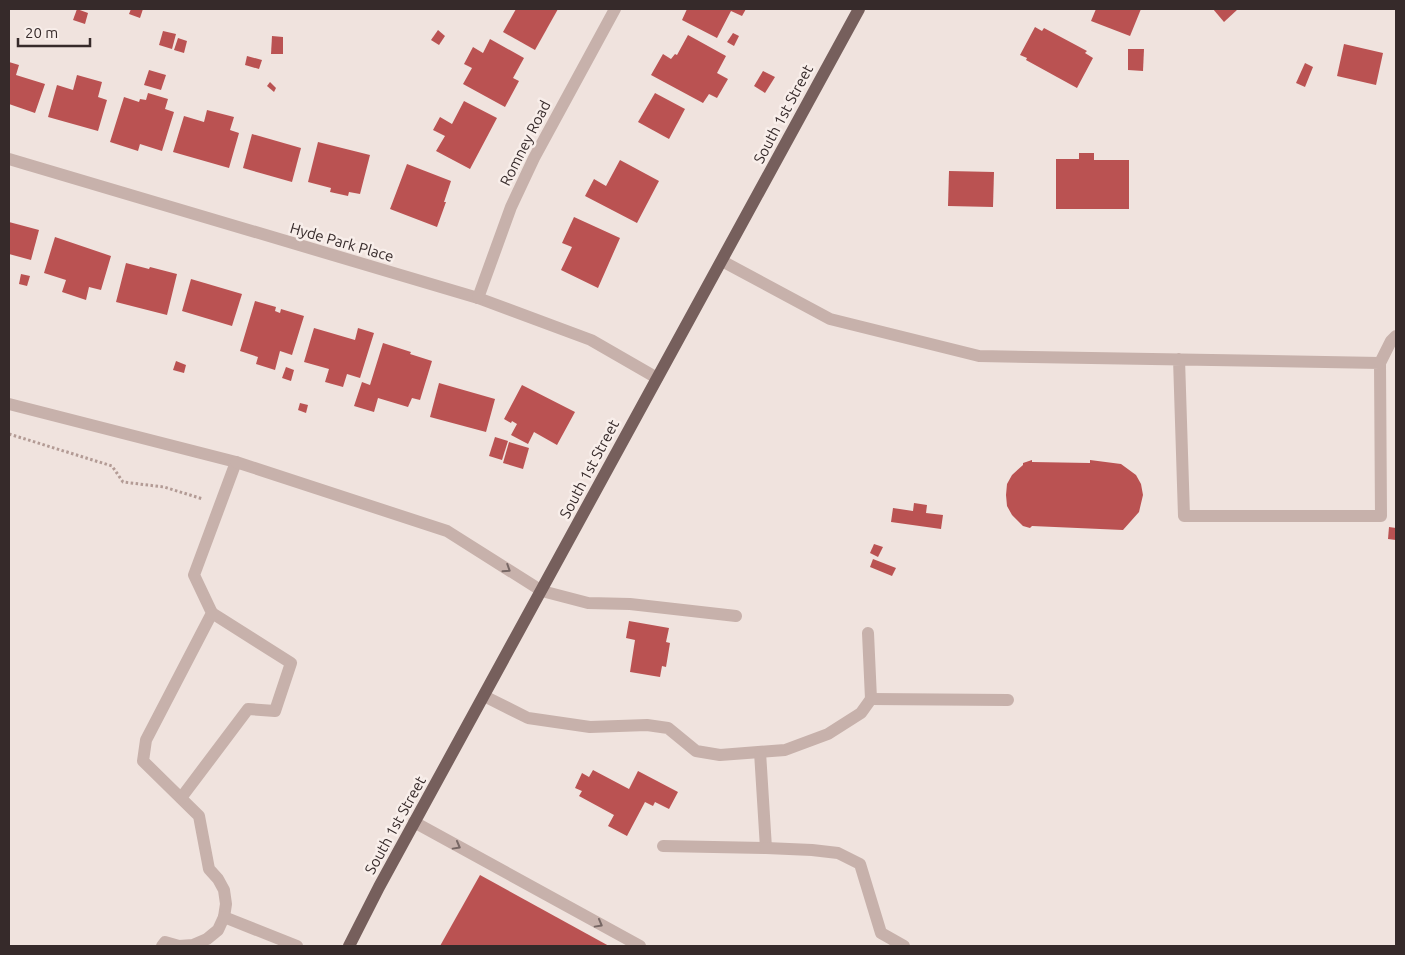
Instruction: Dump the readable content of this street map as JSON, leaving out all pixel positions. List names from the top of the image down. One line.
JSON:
{"streets":{"main road":["South 1st Street"],"street":["Romney Road","Hyde Park Place"]},"crossings":[["South 1st Street","Hyde Park Place"],["Romney Road","Hyde Park Place"]],"scale_bar":"20 m"}
